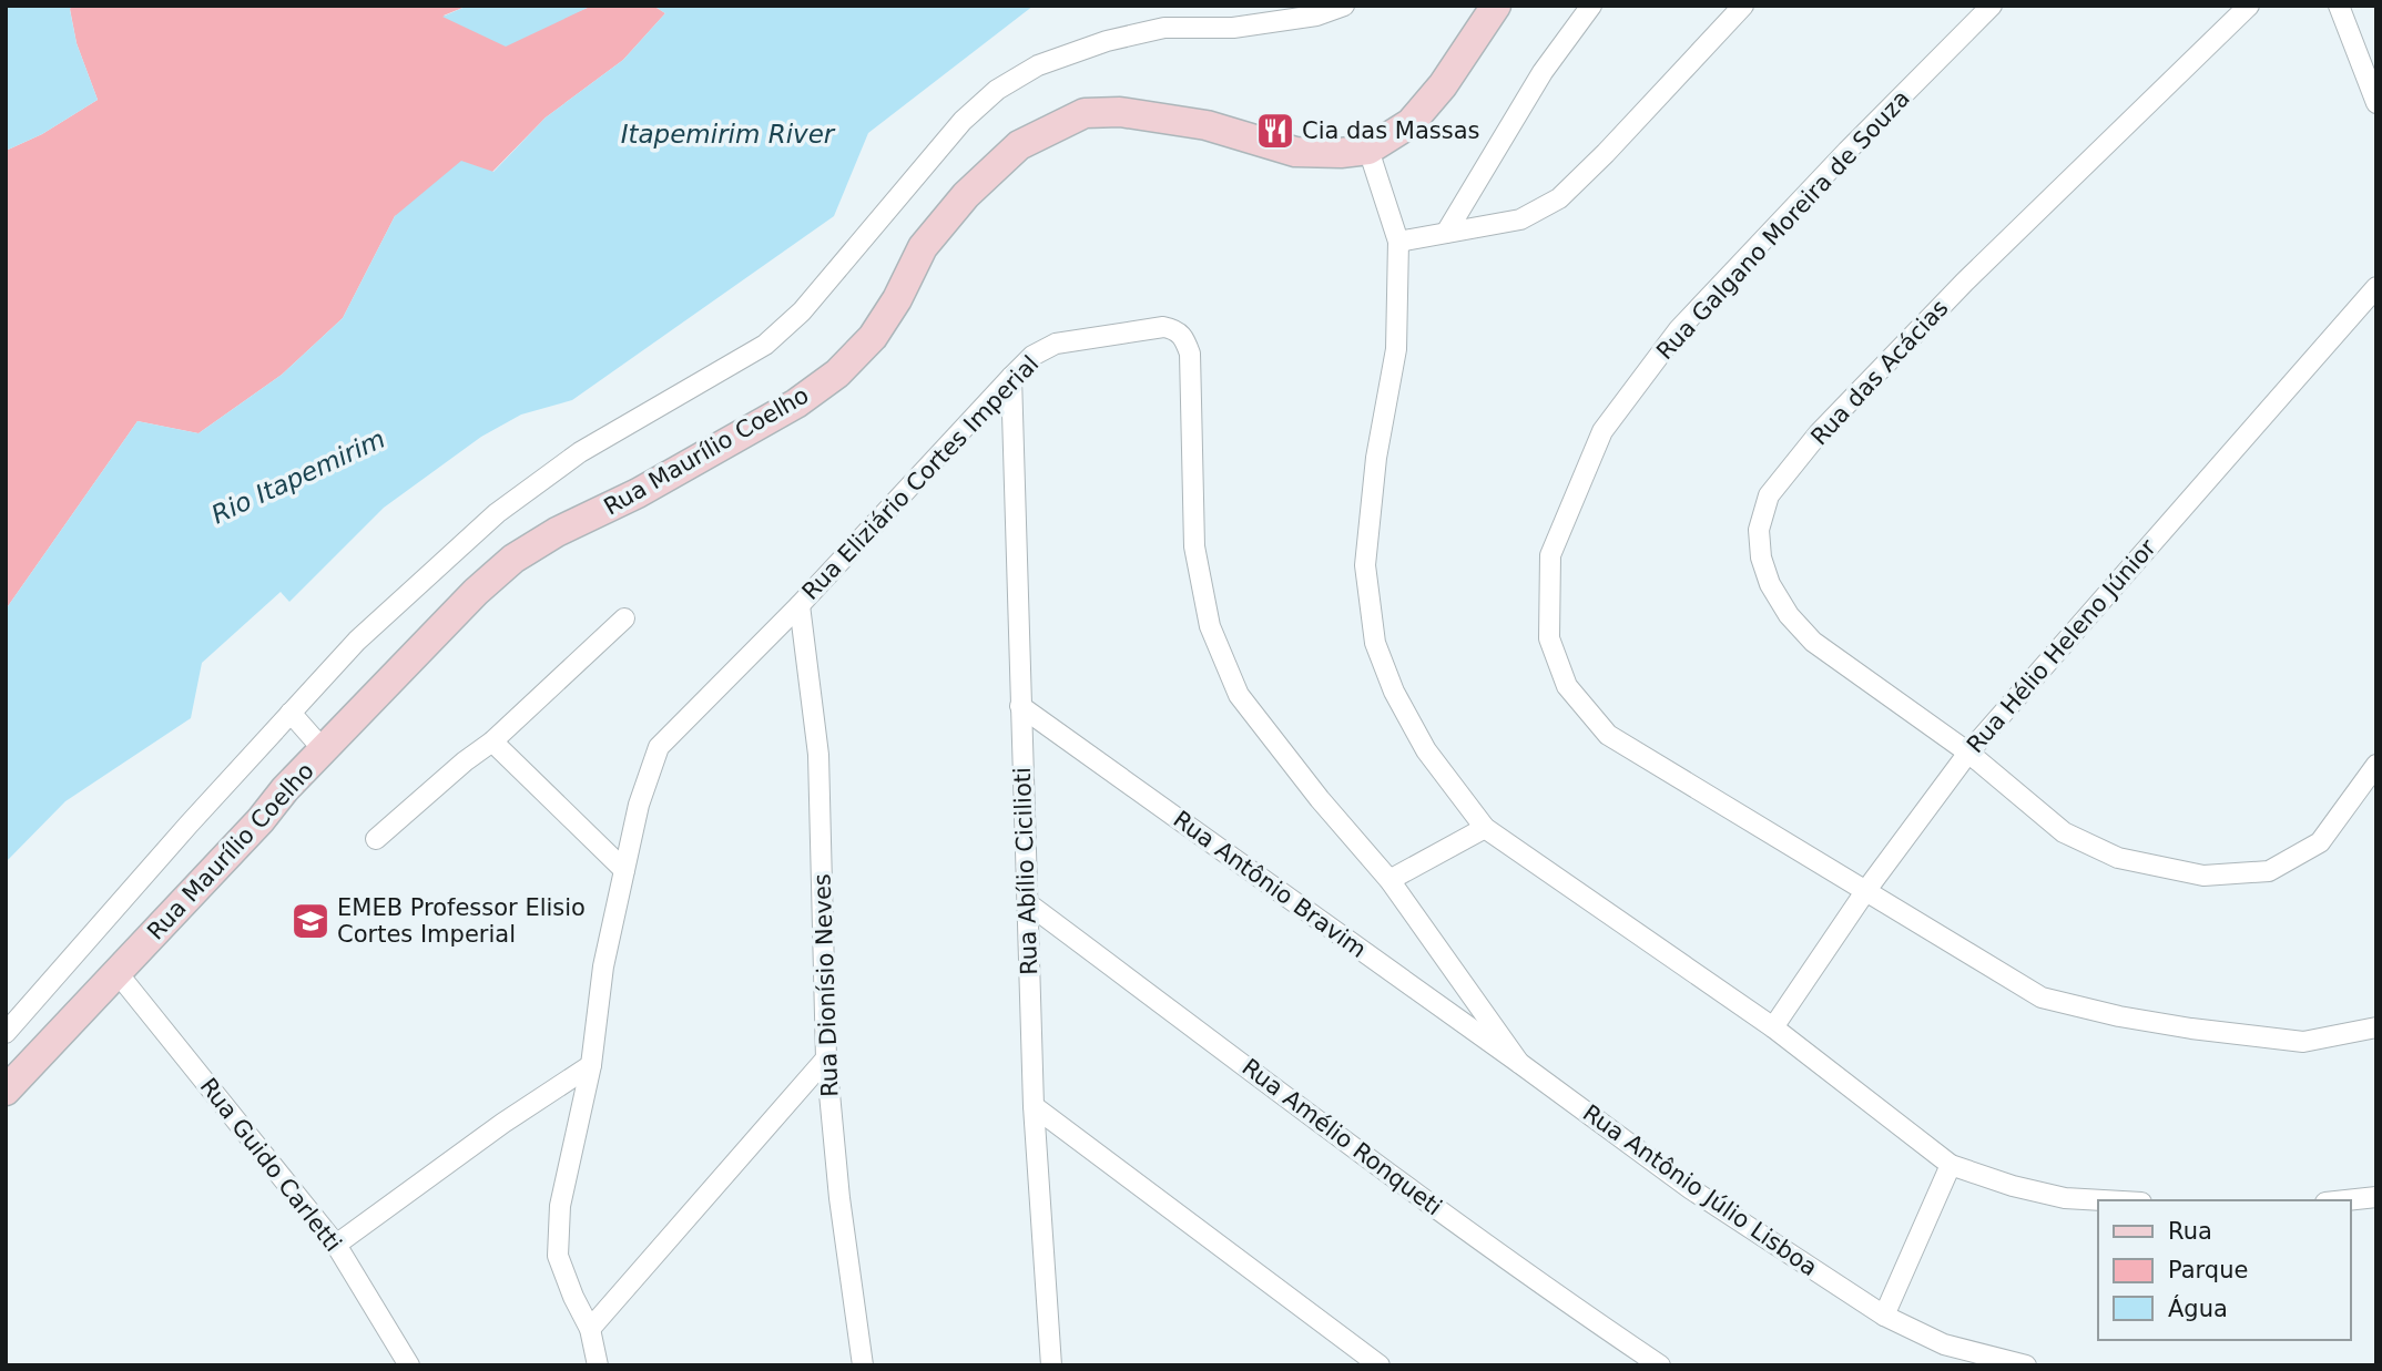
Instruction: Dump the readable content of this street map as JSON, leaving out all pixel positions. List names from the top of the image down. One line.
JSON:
{"streets":{"main road":["Rua Maurílio Coelho"],"street":["Rua Galgano Moreira de Souza","Rua das Acácias","Rua Eliziário Cortes Imperial","Rua Hélio Heleno Júnior","Rua Abílio Cicilioti","Rua Antônio Bravim","Rua Dionísio Neves","Rua Amélio Ronqueti","Rua Guido Carletti","Rua Antônio Júlio Lisboa"]},"crossings":[["Rua Galgano Moreira de Souza","Rua Hélio Heleno Júnior"],["Rua das Acácias","Rua Hélio Heleno Júnior"],["Rua Maurílio Coelho","Rua Guido Carletti"],["Rua Eliziário Cortes Imperial","Rua Abílio Cicilioti"],["Rua Eliziário Cortes Imperial","Rua Antônio Bravim"],["Rua Eliziário Cortes Imperial","Rua Dionísio Neves"],["Rua Eliziário Cortes Imperial","Rua Antônio Júlio Lisboa"],["Rua Abílio Cicilioti","Rua Antônio Bravim"],["Rua Abílio Cicilioti","Rua Amélio Ronqueti"],["Rua Antônio Bravim","Rua Antônio Júlio Lisboa"]],"water":["Itapemirim River","Rio Itapemirim"],"places":{"restaurant":["Cia das Massas"],"school or university":["EMEB Professor Elisio Cortes Imperial"]},"legend":["Rua","Parque","Água"]}
